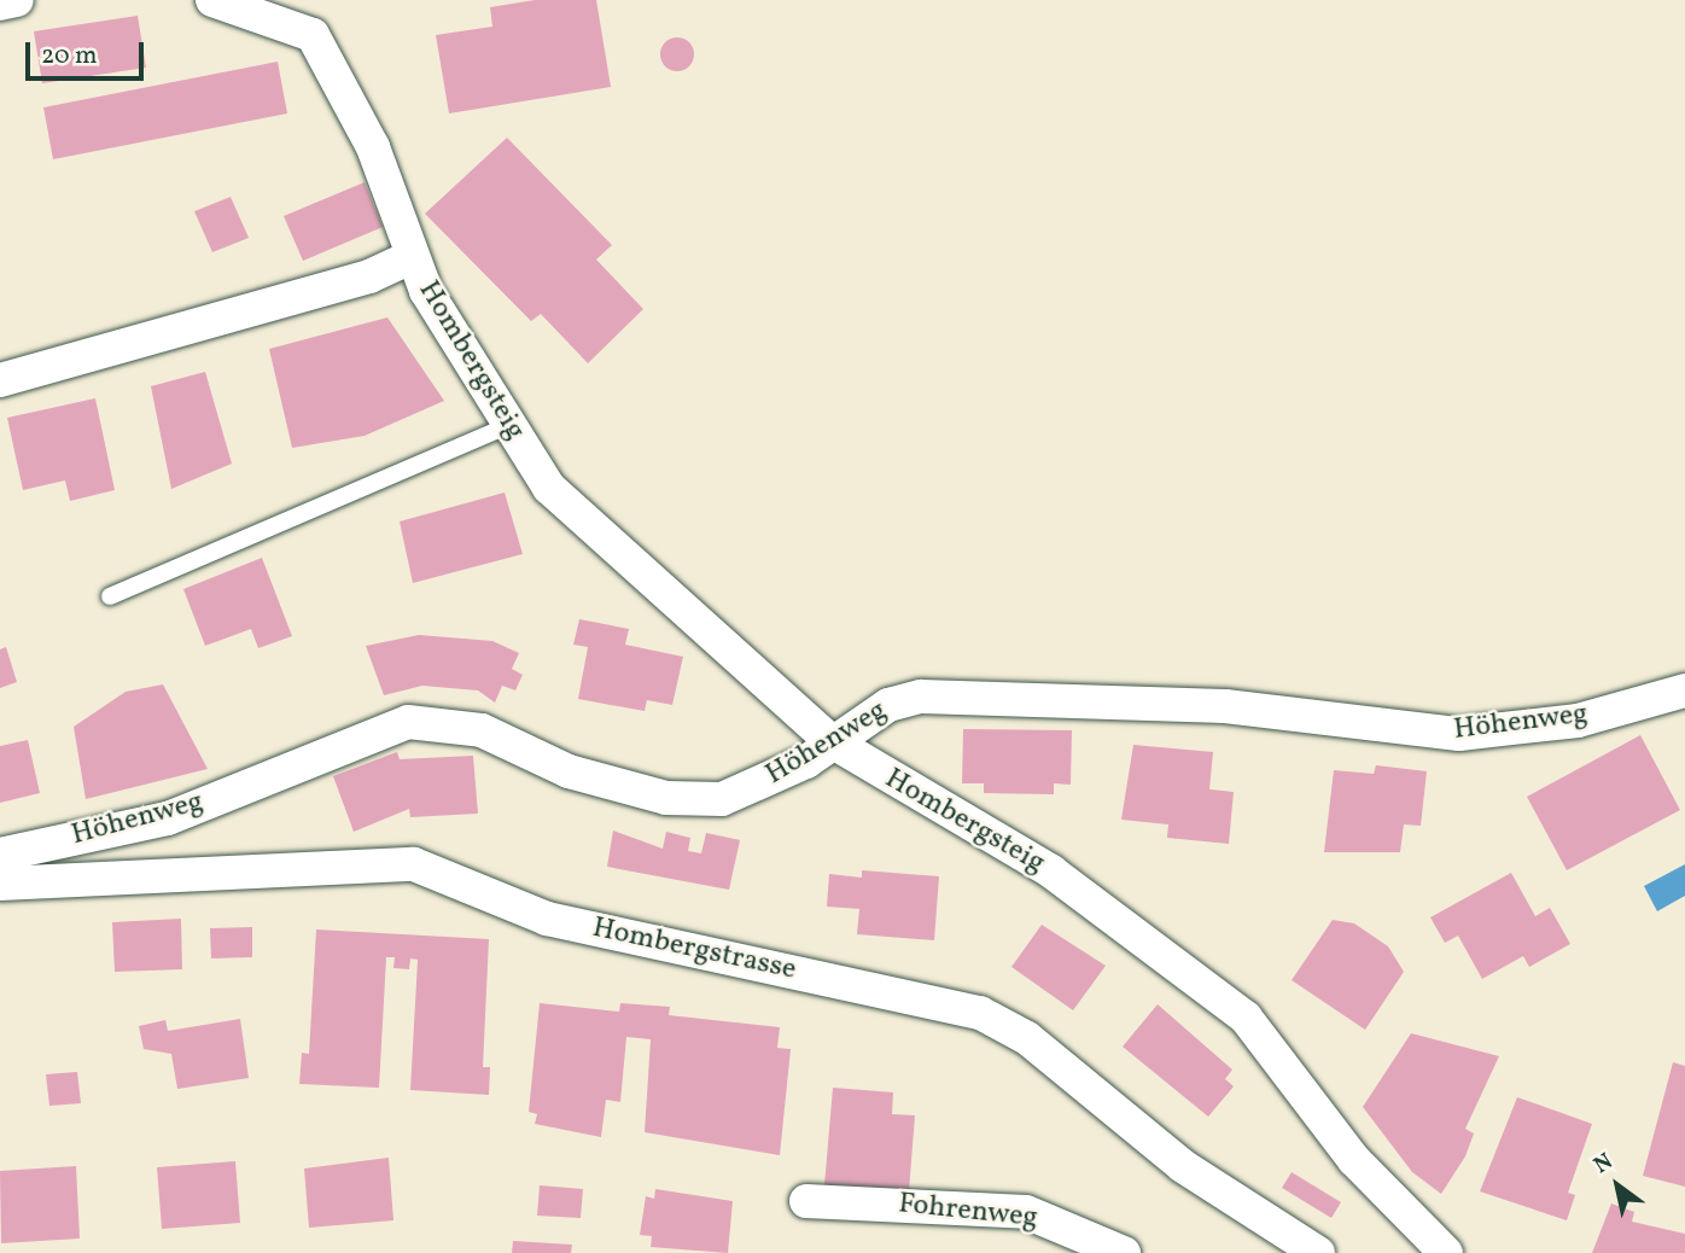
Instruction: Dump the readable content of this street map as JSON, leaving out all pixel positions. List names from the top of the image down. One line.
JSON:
{"streets":{"street":["Hombergsteig","Höhenweg","Hombergstrasse","Fohrenweg"]},"crossings":[["Hombergsteig","Höhenweg"]],"scale_bar":"20 m","north":"top left"}
